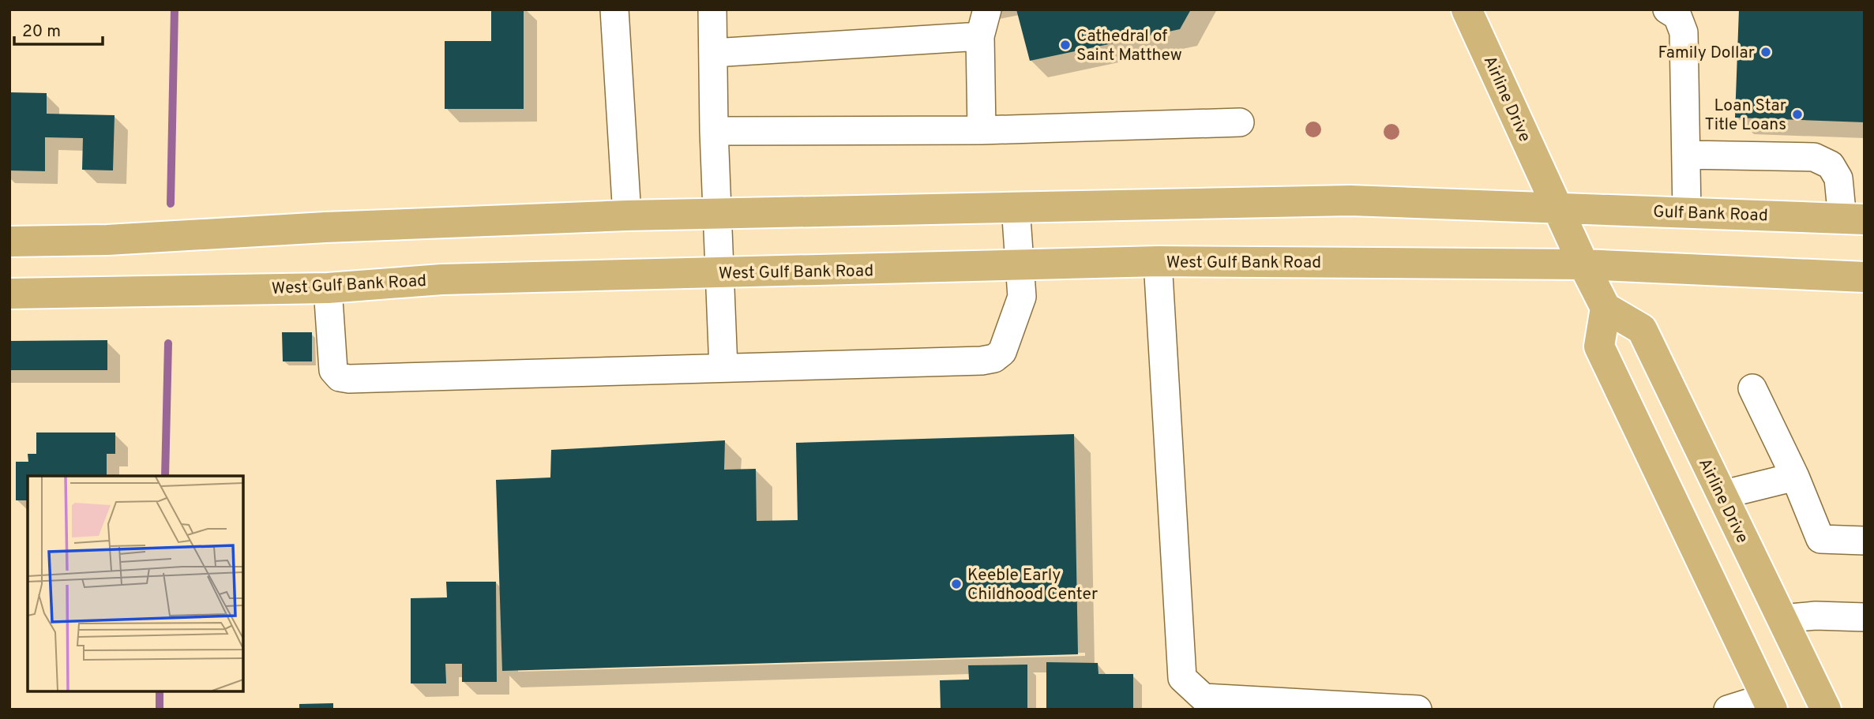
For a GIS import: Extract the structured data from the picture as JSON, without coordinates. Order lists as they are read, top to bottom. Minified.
{"streets":{"main road":["Airline Drive","Gulf Bank Road","West Gulf Bank Road"]},"crossings":[["Airline Drive","Gulf Bank Road"],["Airline Drive","West Gulf Bank Road"]],"places":["Cathedral of Saint Matthew","Family Dollar","Loan Star Title Loans","Keeble Early Childhood Center"],"scale_bar":"20 m"}
